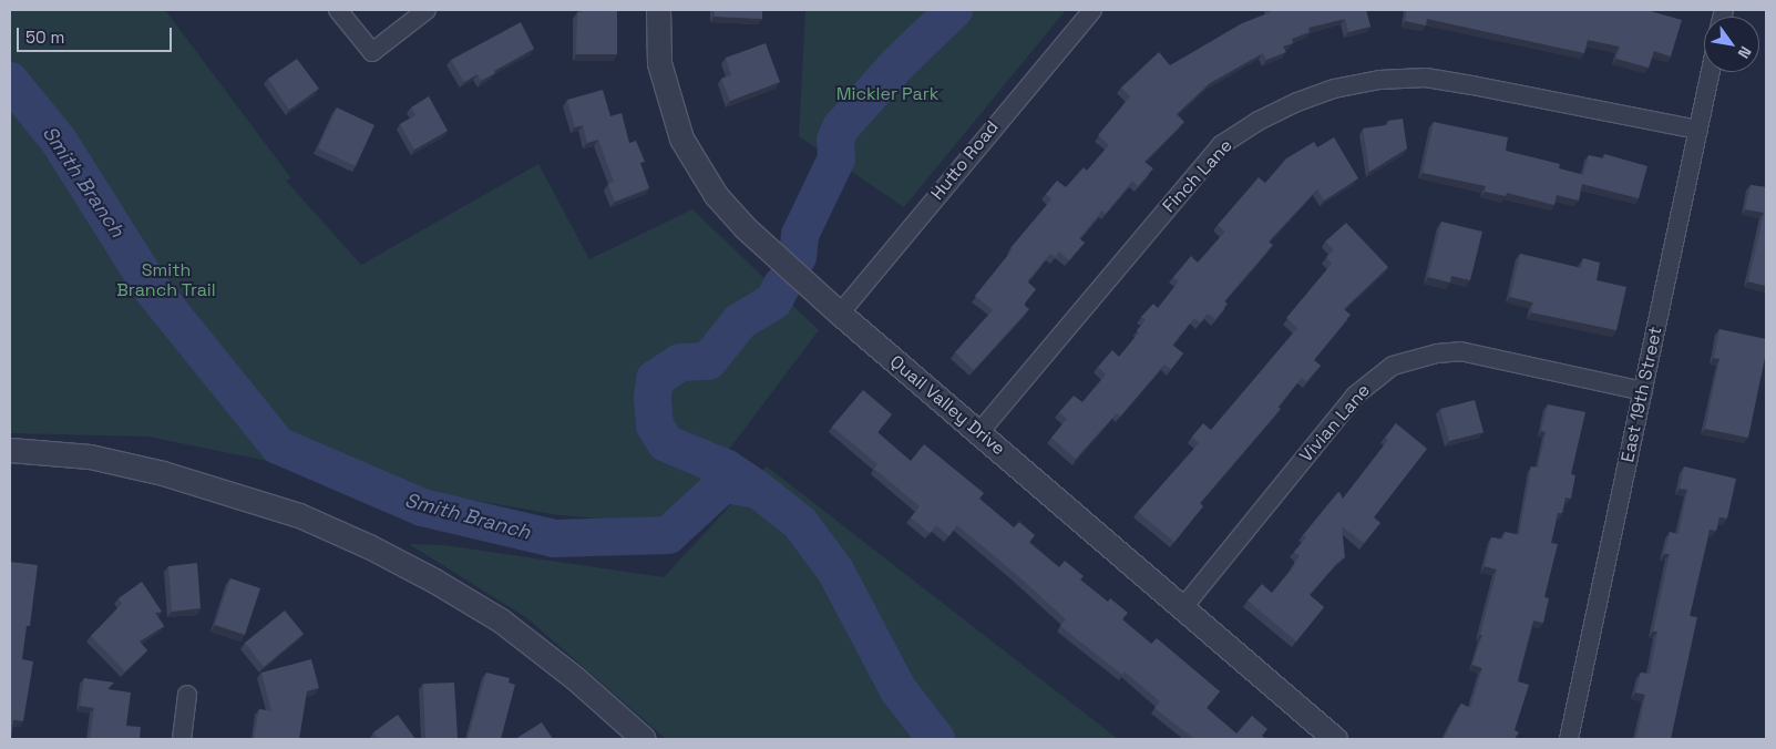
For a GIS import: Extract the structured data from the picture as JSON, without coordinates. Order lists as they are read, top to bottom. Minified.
{"streets":{"street":["Hutto Road","Finch Lane","East 19th Street","Quail Valley Drive","Vivian Lane"]},"crossings":[["Hutto Road","Quail Valley Drive"],["Finch Lane","East 19th Street"],["Finch Lane","Quail Valley Drive"],["East 19th Street","Vivian Lane"],["Quail Valley Drive","Vivian Lane"]],"water":["Smith Branch"],"parks":["Mickler Park","Smith Branch Trail"],"scale_bar":"50 m","north":"bottom right"}
